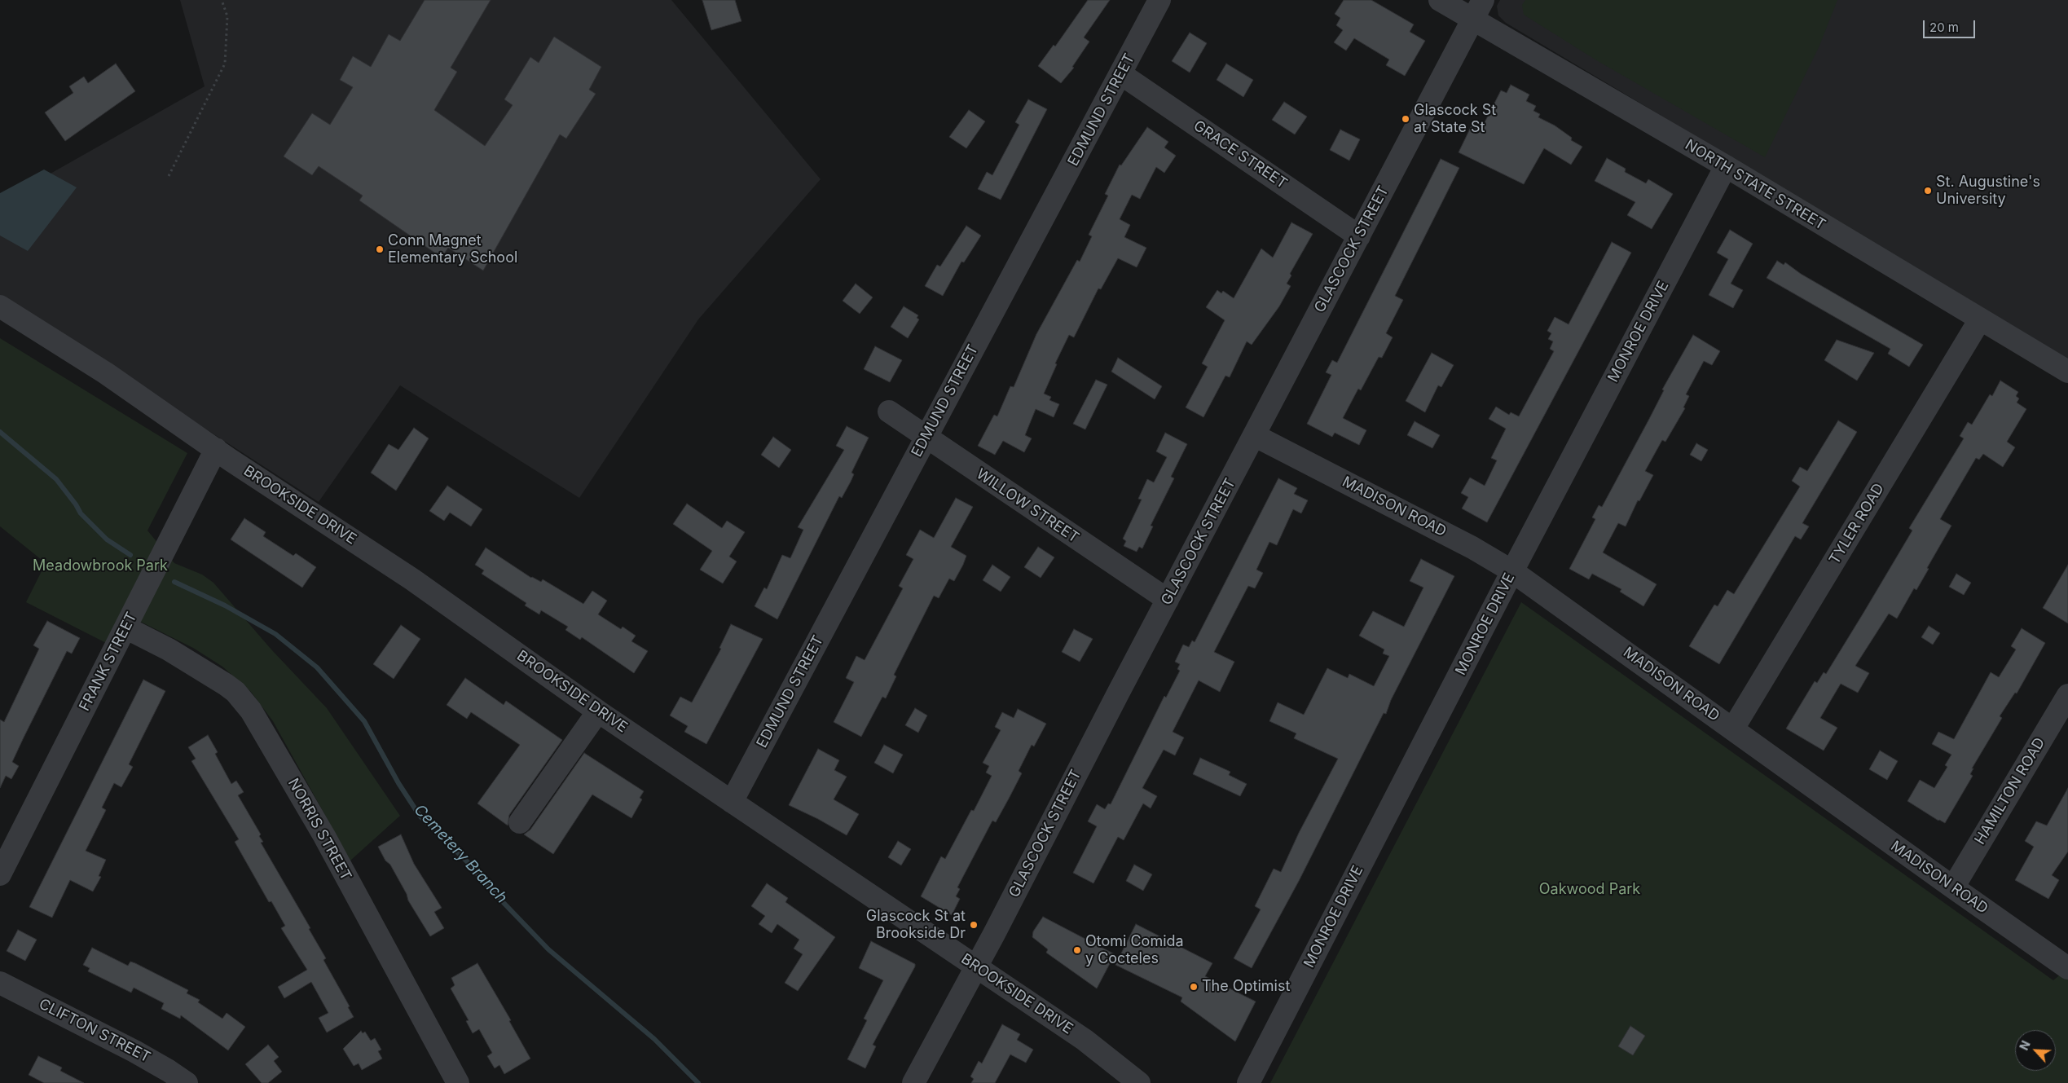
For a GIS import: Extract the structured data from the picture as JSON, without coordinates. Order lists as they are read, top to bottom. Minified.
{"streets":{"street":["EDMUND STREET","GRACE STREET","NORTH STATE STREET","GLASCOCK STREET","MONROE DRIVE","BROOKSIDE DRIVE","WILLOW STREET","MADISON ROAD","TYLER ROAD","FRANK STREET","HAMILTON ROAD","NORRIS STREET","CLIFTON STREET"]},"crossings":[["EDMUND STREET","GRACE STREET"],["EDMUND STREET","BROOKSIDE DRIVE"],["EDMUND STREET","WILLOW STREET"],["GRACE STREET","GLASCOCK STREET"],["NORTH STATE STREET","GLASCOCK STREET"],["NORTH STATE STREET","MONROE DRIVE"],["NORTH STATE STREET","TYLER ROAD"],["GLASCOCK STREET","BROOKSIDE DRIVE"],["GLASCOCK STREET","WILLOW STREET"],["GLASCOCK STREET","MADISON ROAD"],["MONROE DRIVE","MADISON ROAD"],["BROOKSIDE DRIVE","FRANK STREET"],["MADISON ROAD","TYLER ROAD"],["MADISON ROAD","HAMILTON ROAD"],["FRANK STREET","NORRIS STREET"]],"water":["Cemetery Branch"],"parks":["Meadowbrook Park","Oakwood Park"],"places":["Glascock St at State St","St. Augustine's University","Conn Magnet Elementary School","Glascock St at Brookside Dr","Otomi Comida y Cocteles","The Optimist"],"scale_bar":"20 m","north":"top left"}
